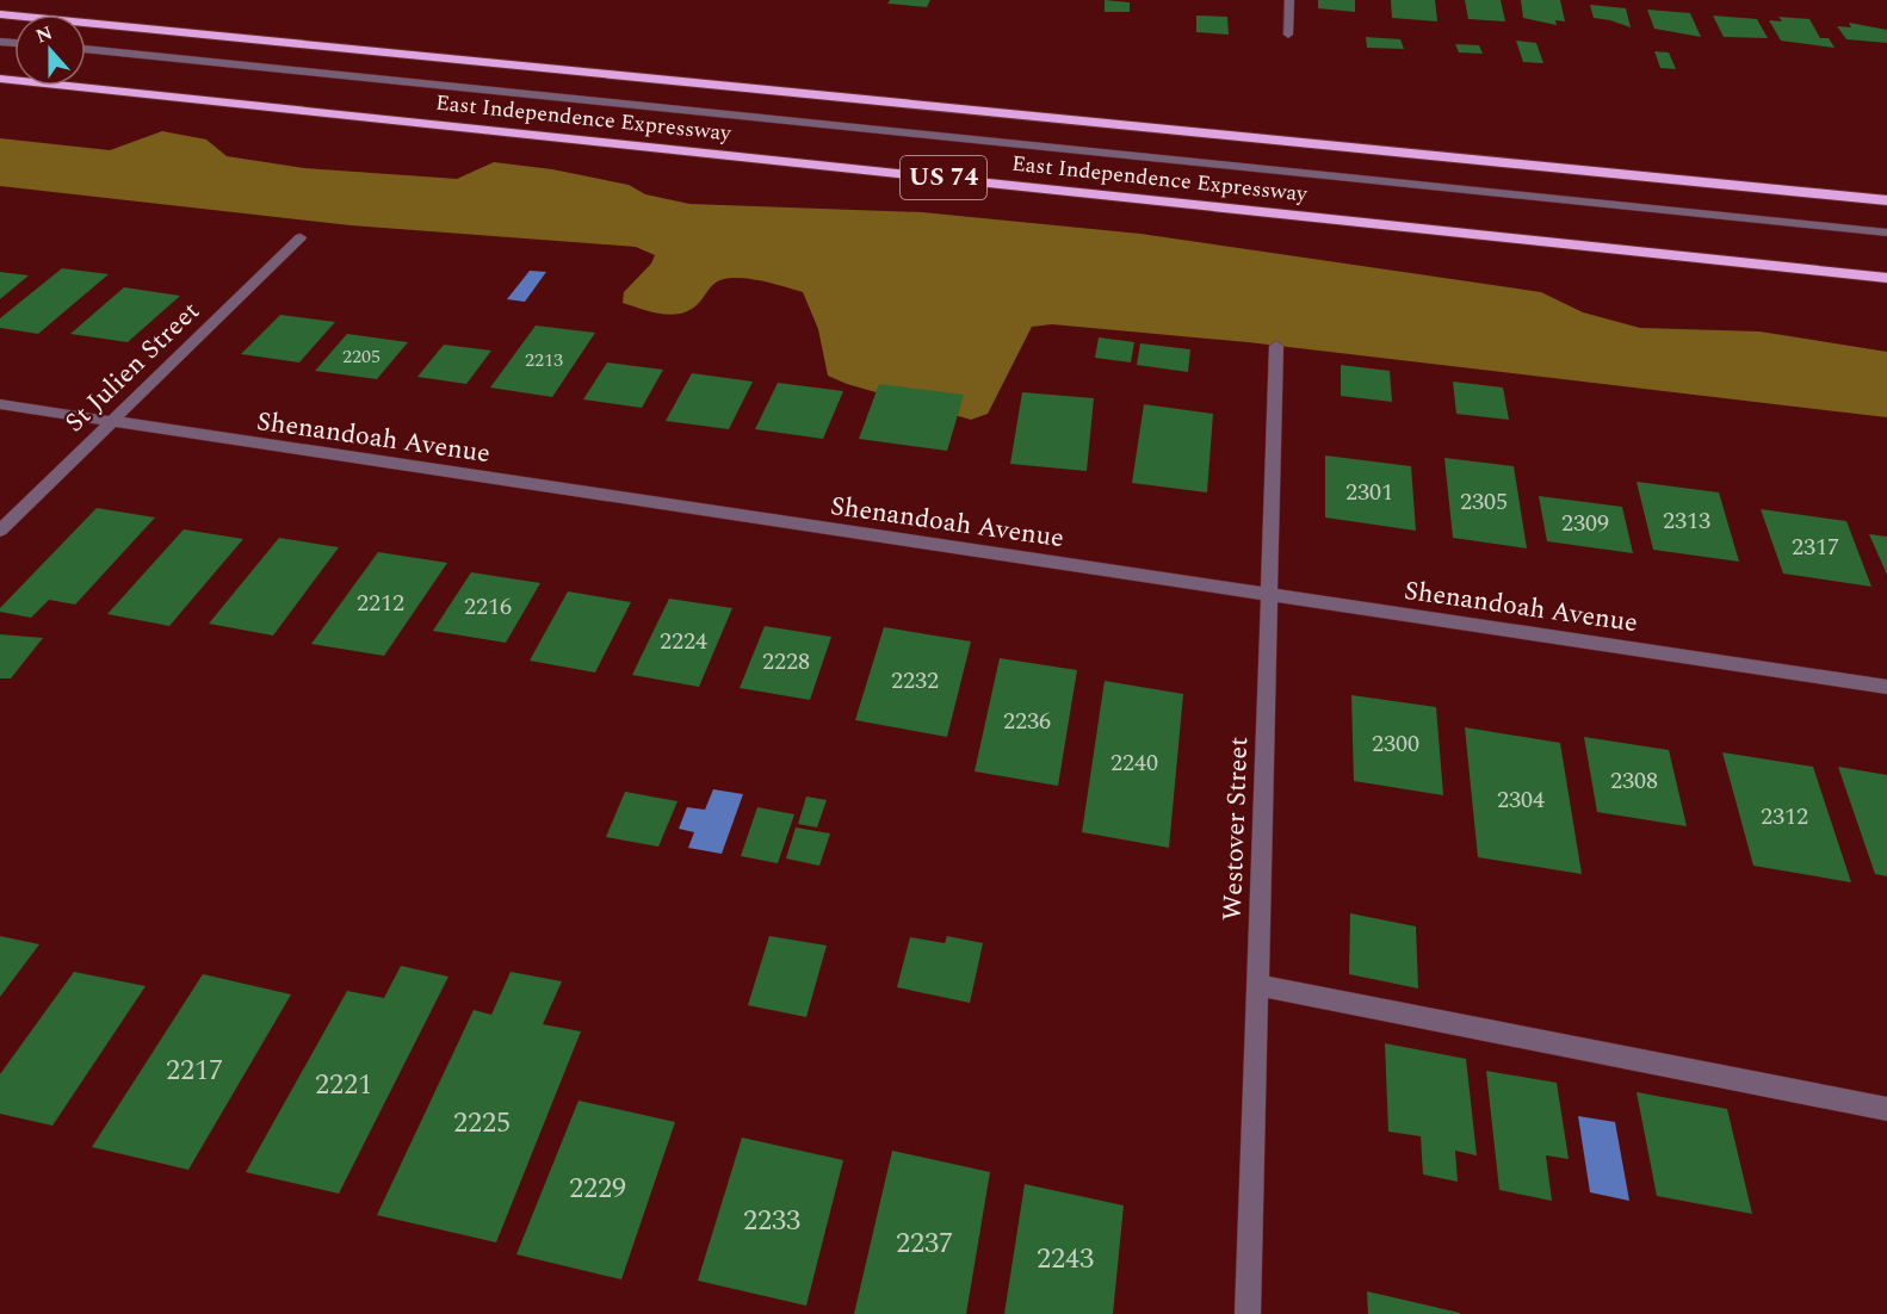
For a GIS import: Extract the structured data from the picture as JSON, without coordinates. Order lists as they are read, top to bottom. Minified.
{"streets":{"highway":["East Independence Expressway","US 74"],"street":["St Julien Street","Shenandoah Avenue","Westover Street"]},"crossings":[["St Julien Street","Shenandoah Avenue"],["Shenandoah Avenue","Westover Street"]],"house_numbers":["2205","2213","2301","2305","2313","2309","2317","2212","2216","2224","2228","2232","2236","2300","2240","2308","2304","2312","2217","2221","2225","2229","2233","2237","2243"],"north":"top"}
